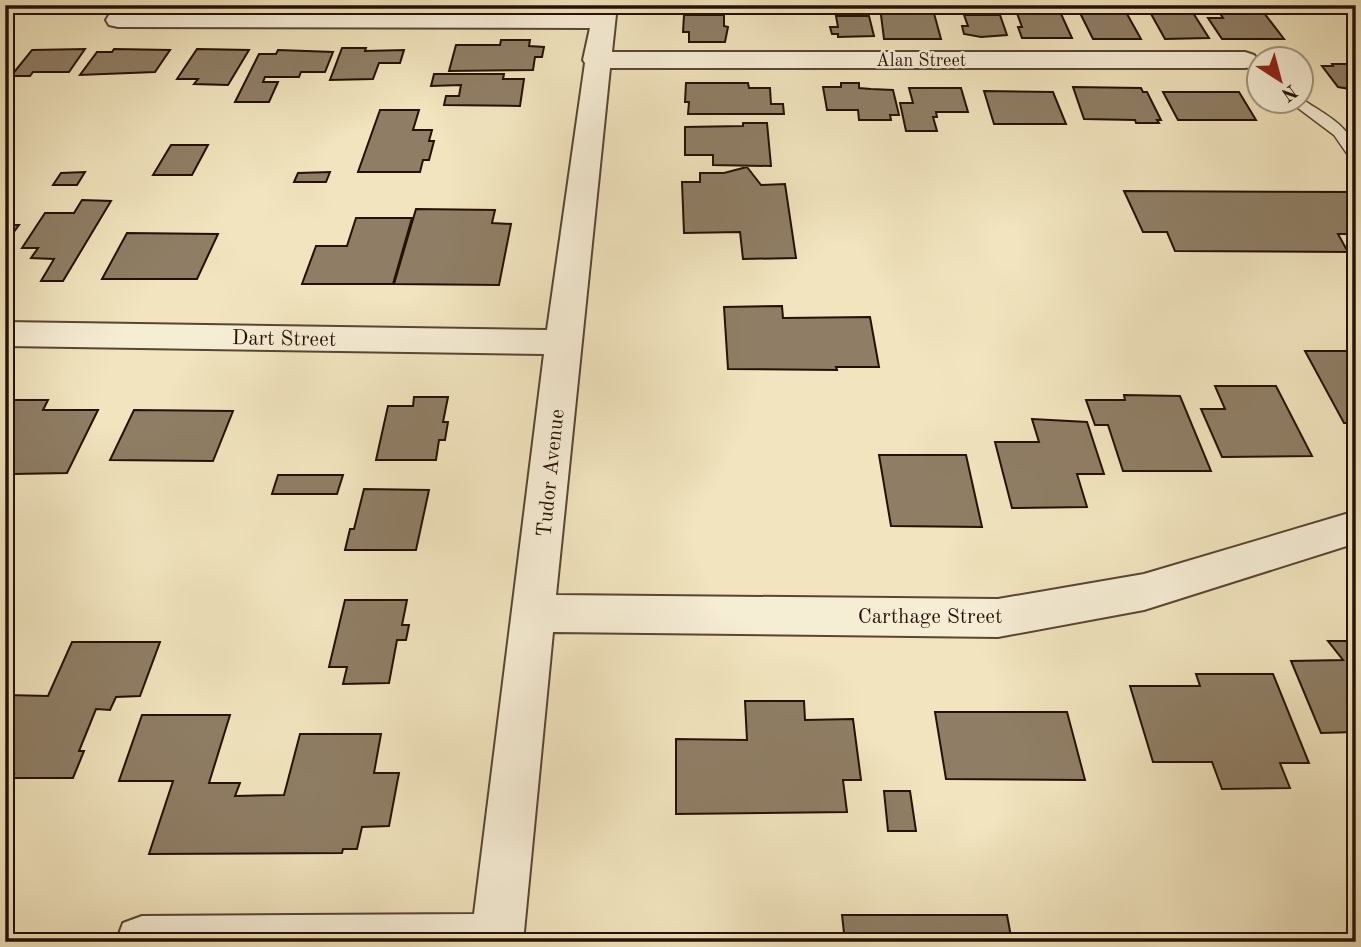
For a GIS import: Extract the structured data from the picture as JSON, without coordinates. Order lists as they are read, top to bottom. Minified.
{"streets":{"street":["Alan Street","Dart Street","Tudor Avenue","Carthage Street"]},"crossings":[["Alan Street","Tudor Avenue"],["Dart Street","Tudor Avenue"],["Tudor Avenue","Carthage Street"]],"north":"bottom right"}
